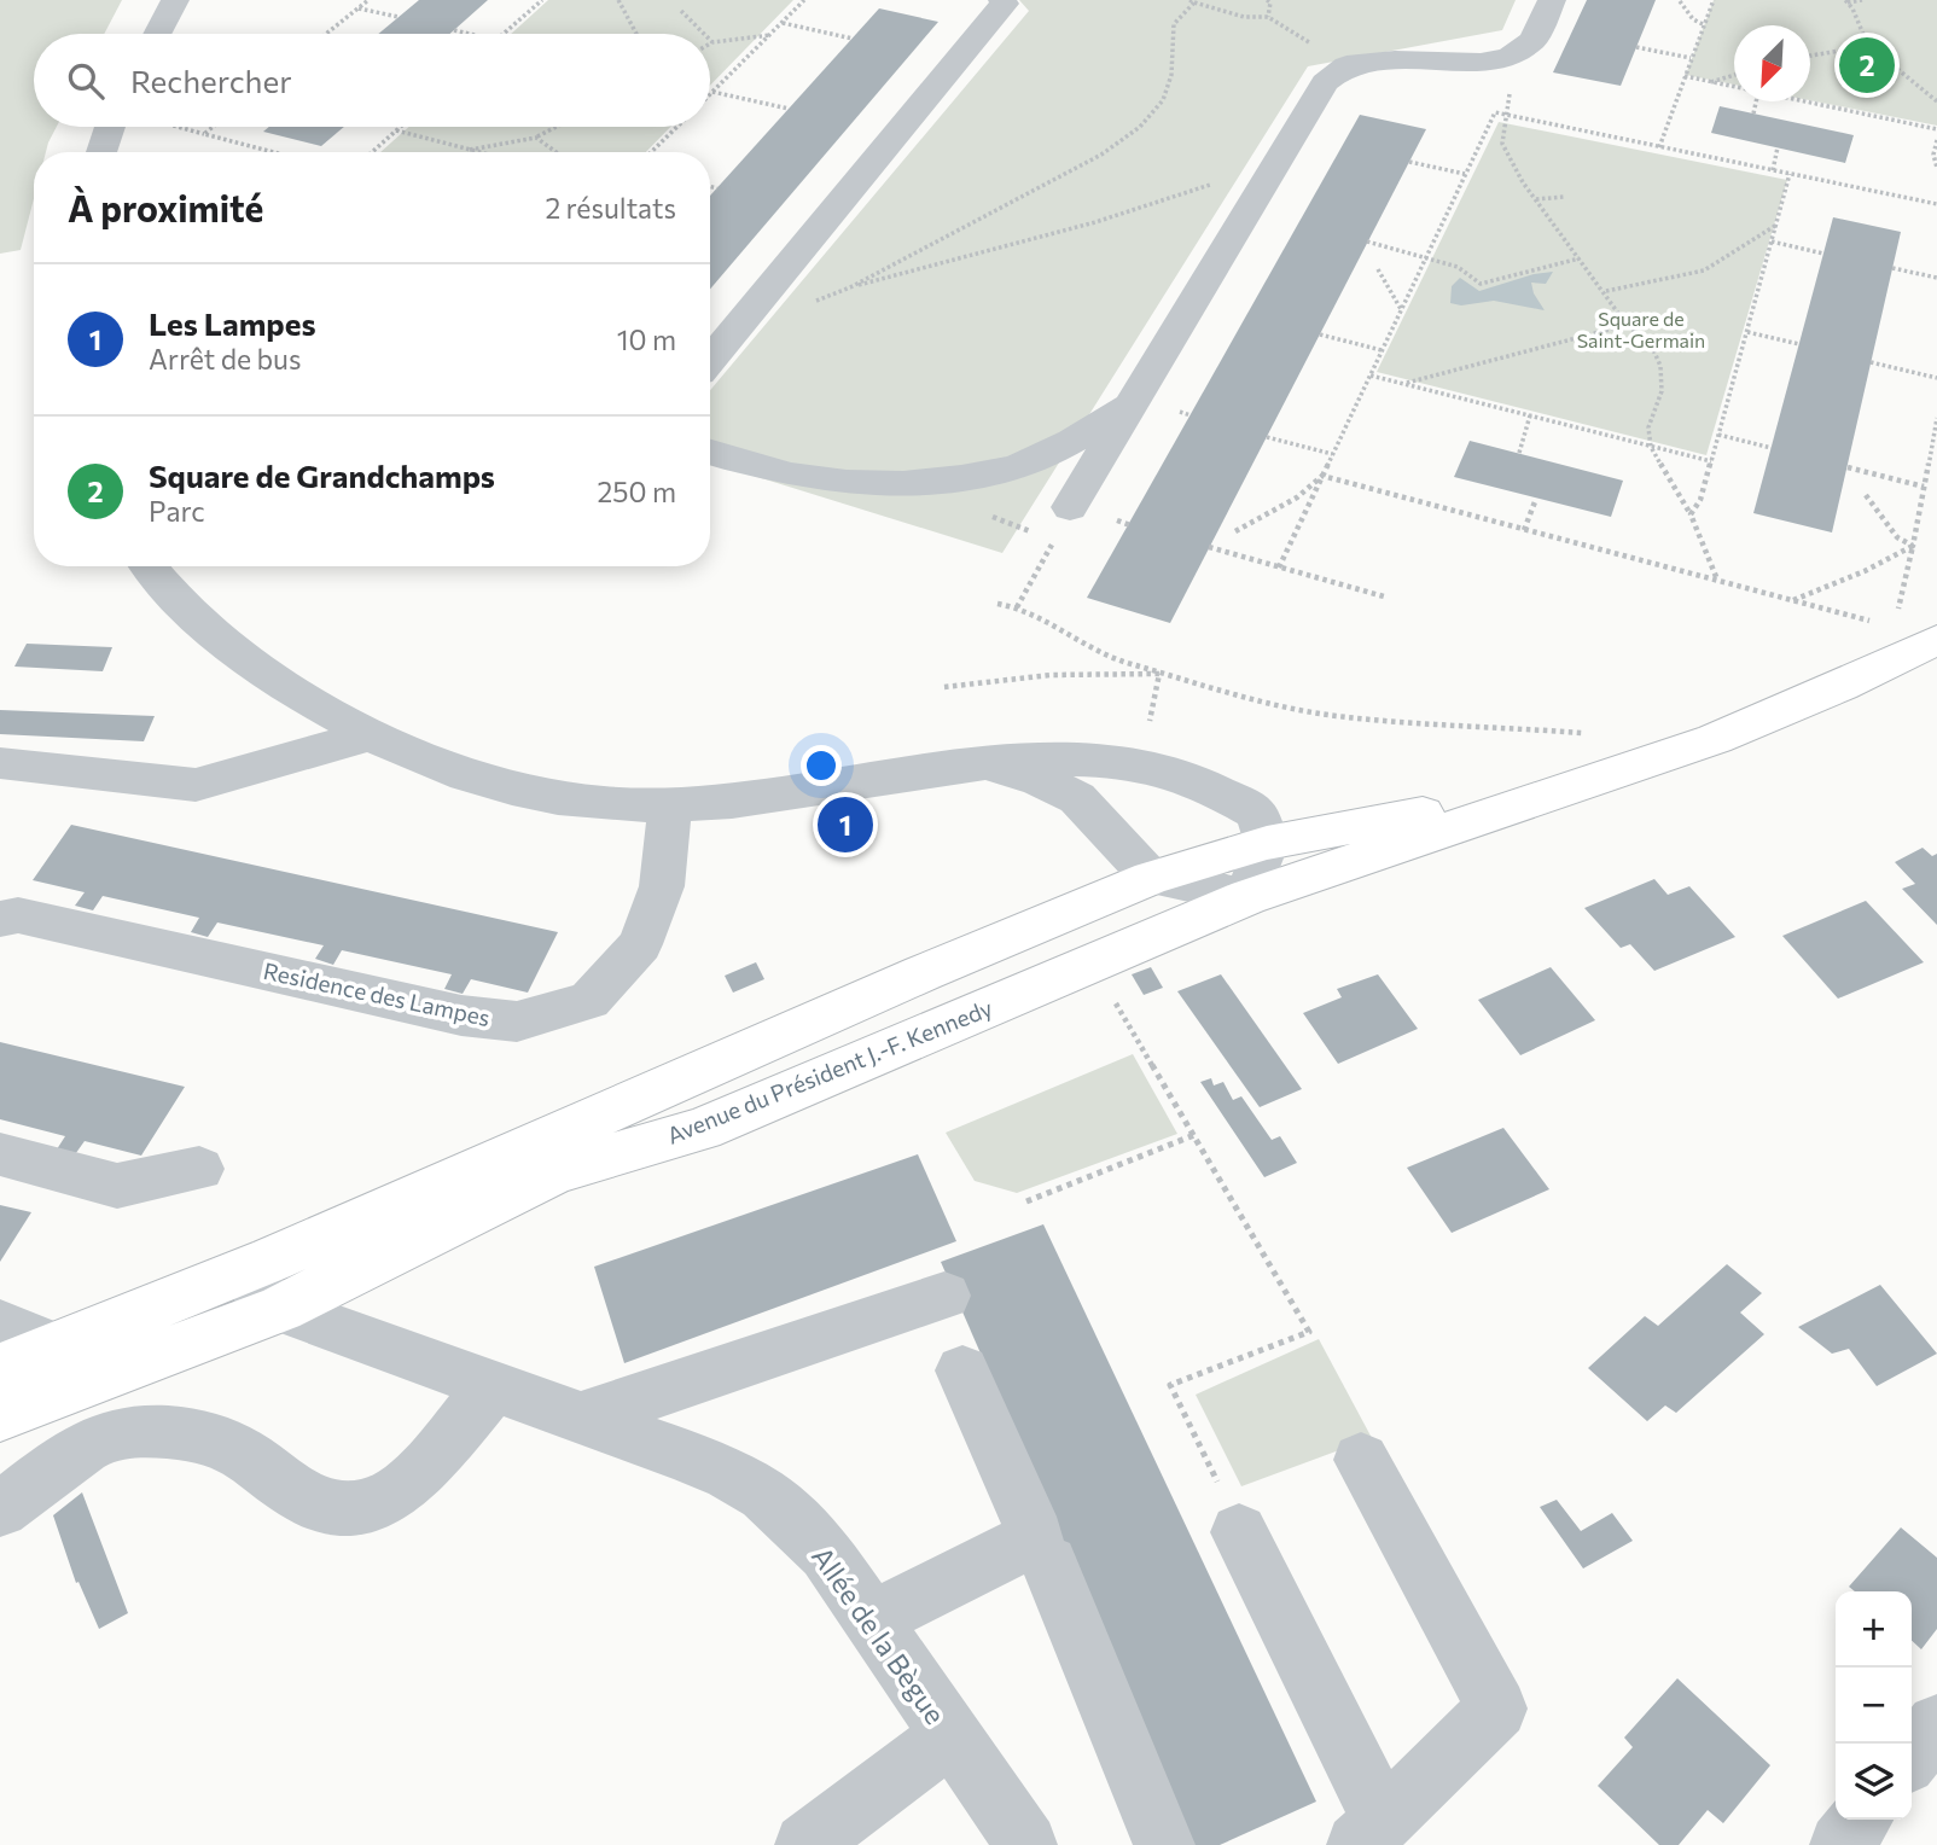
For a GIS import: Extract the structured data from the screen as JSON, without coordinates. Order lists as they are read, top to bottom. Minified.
{"streets":{"main road":["Avenue du Président J.-F. Kennedy"],"street":["Residence des Lampes","Allée de la Bègue"]},"crossings":[["Avenue du Président J.-F. Kennedy","Allée de la Bègue"]],"parks":["Square de Saint-Germain"],"north":"bottom left","page":{"pins":["2","1"],"search":"Rechercher","heading":["À proximité","2 résultats"],"list":[{"mark":"1","name":"Les Lampes","note":"Arrêt de bus","value":"10 m"},{"mark":"2","name":"Square de Grandchamps","note":"Parc","value":"250 m"}],"map_buttons":["+","−"]}}
